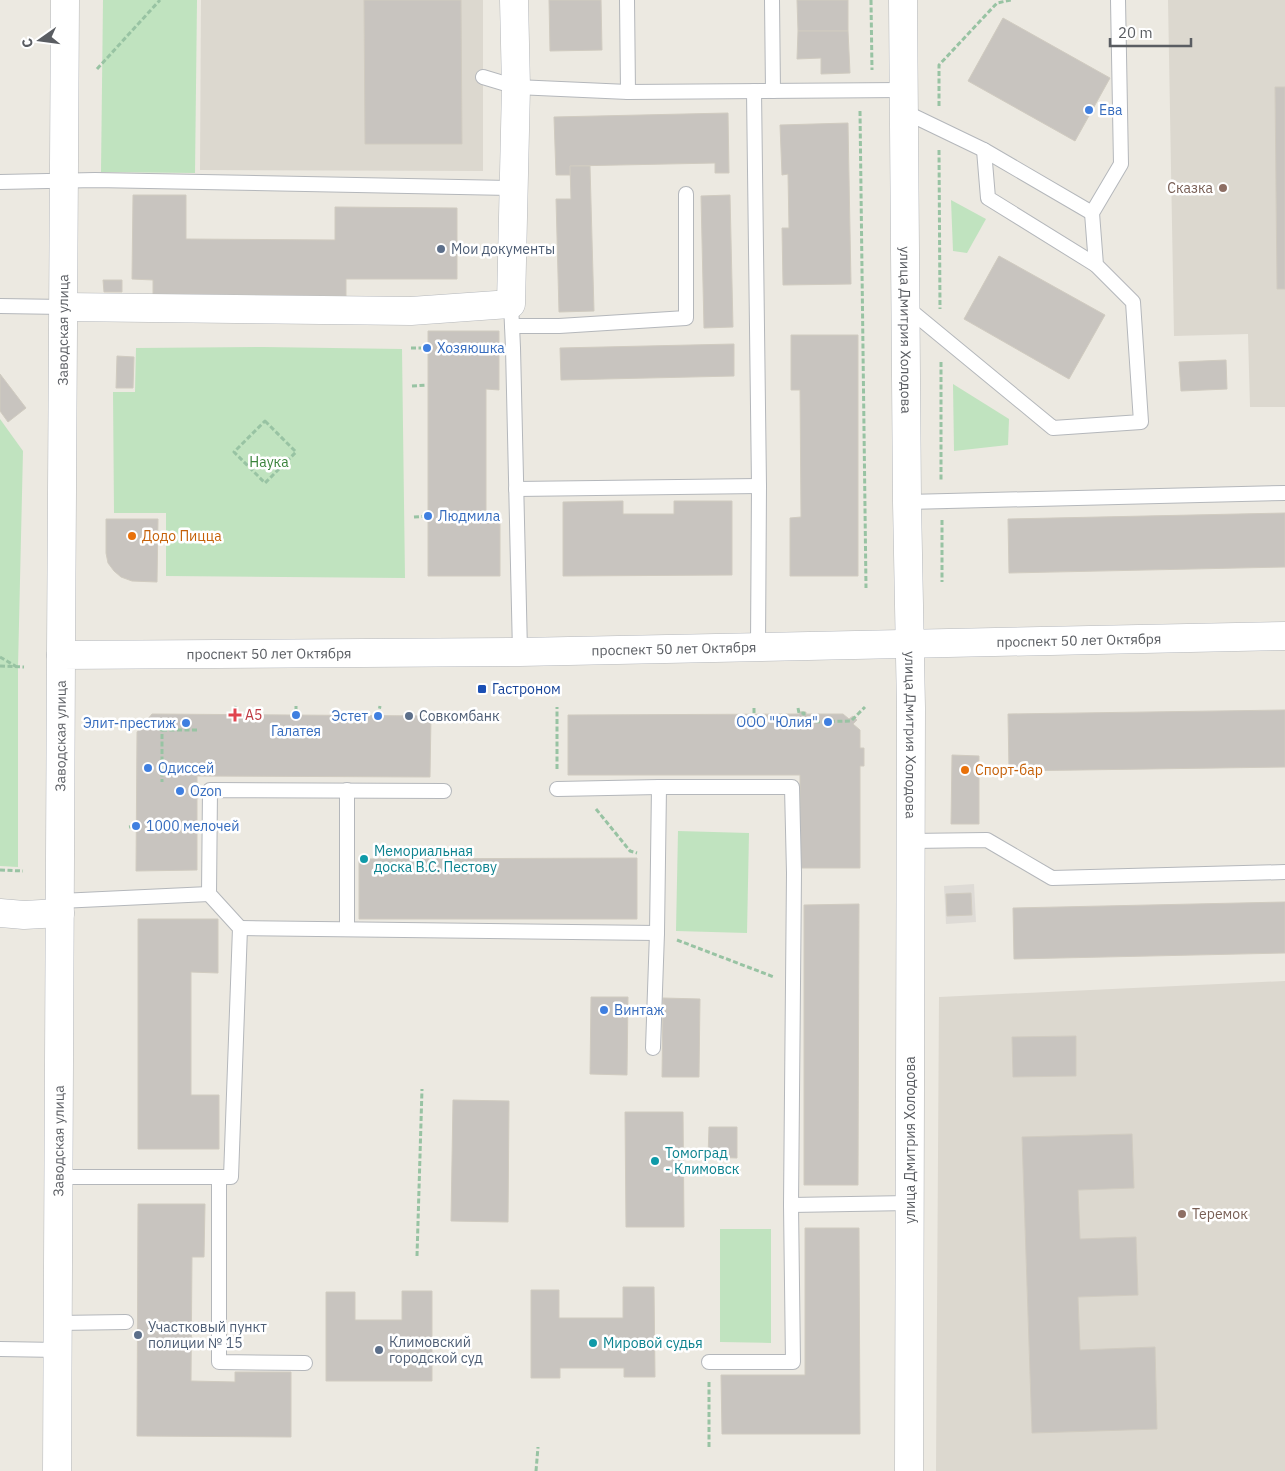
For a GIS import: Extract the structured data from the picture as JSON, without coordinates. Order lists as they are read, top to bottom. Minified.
{"streets":{"street":["Заводская улица","улица Дмитрия Холодова","проспект 50 лет Октября"]},"crossings":[["Заводская улица","проспект 50 лет Октября"],["улица Дмитрия Холодова","проспект 50 лет Октября"]],"parks":["Наука"],"places":{"other":["Ева","Сказка","Мои документы","Хозяюшка","Людмила","Додо Пицца","Галатея","Эстет","Совкомбанк","ООО \"Юлия\"","Элит-престиж","Одиссей","Спорт-бар","Ozon","1000 мелочей","Мемориальная доска В.С. Пестову","Винтаж","Томоград - Климовск","Теремок","Участковый пункт полиции № 15","Мировой судья","Климовский городской суд"],"transit":["Гастроном"],"health":["А5"]},"scale_bar":"20 m","north":"left"}
